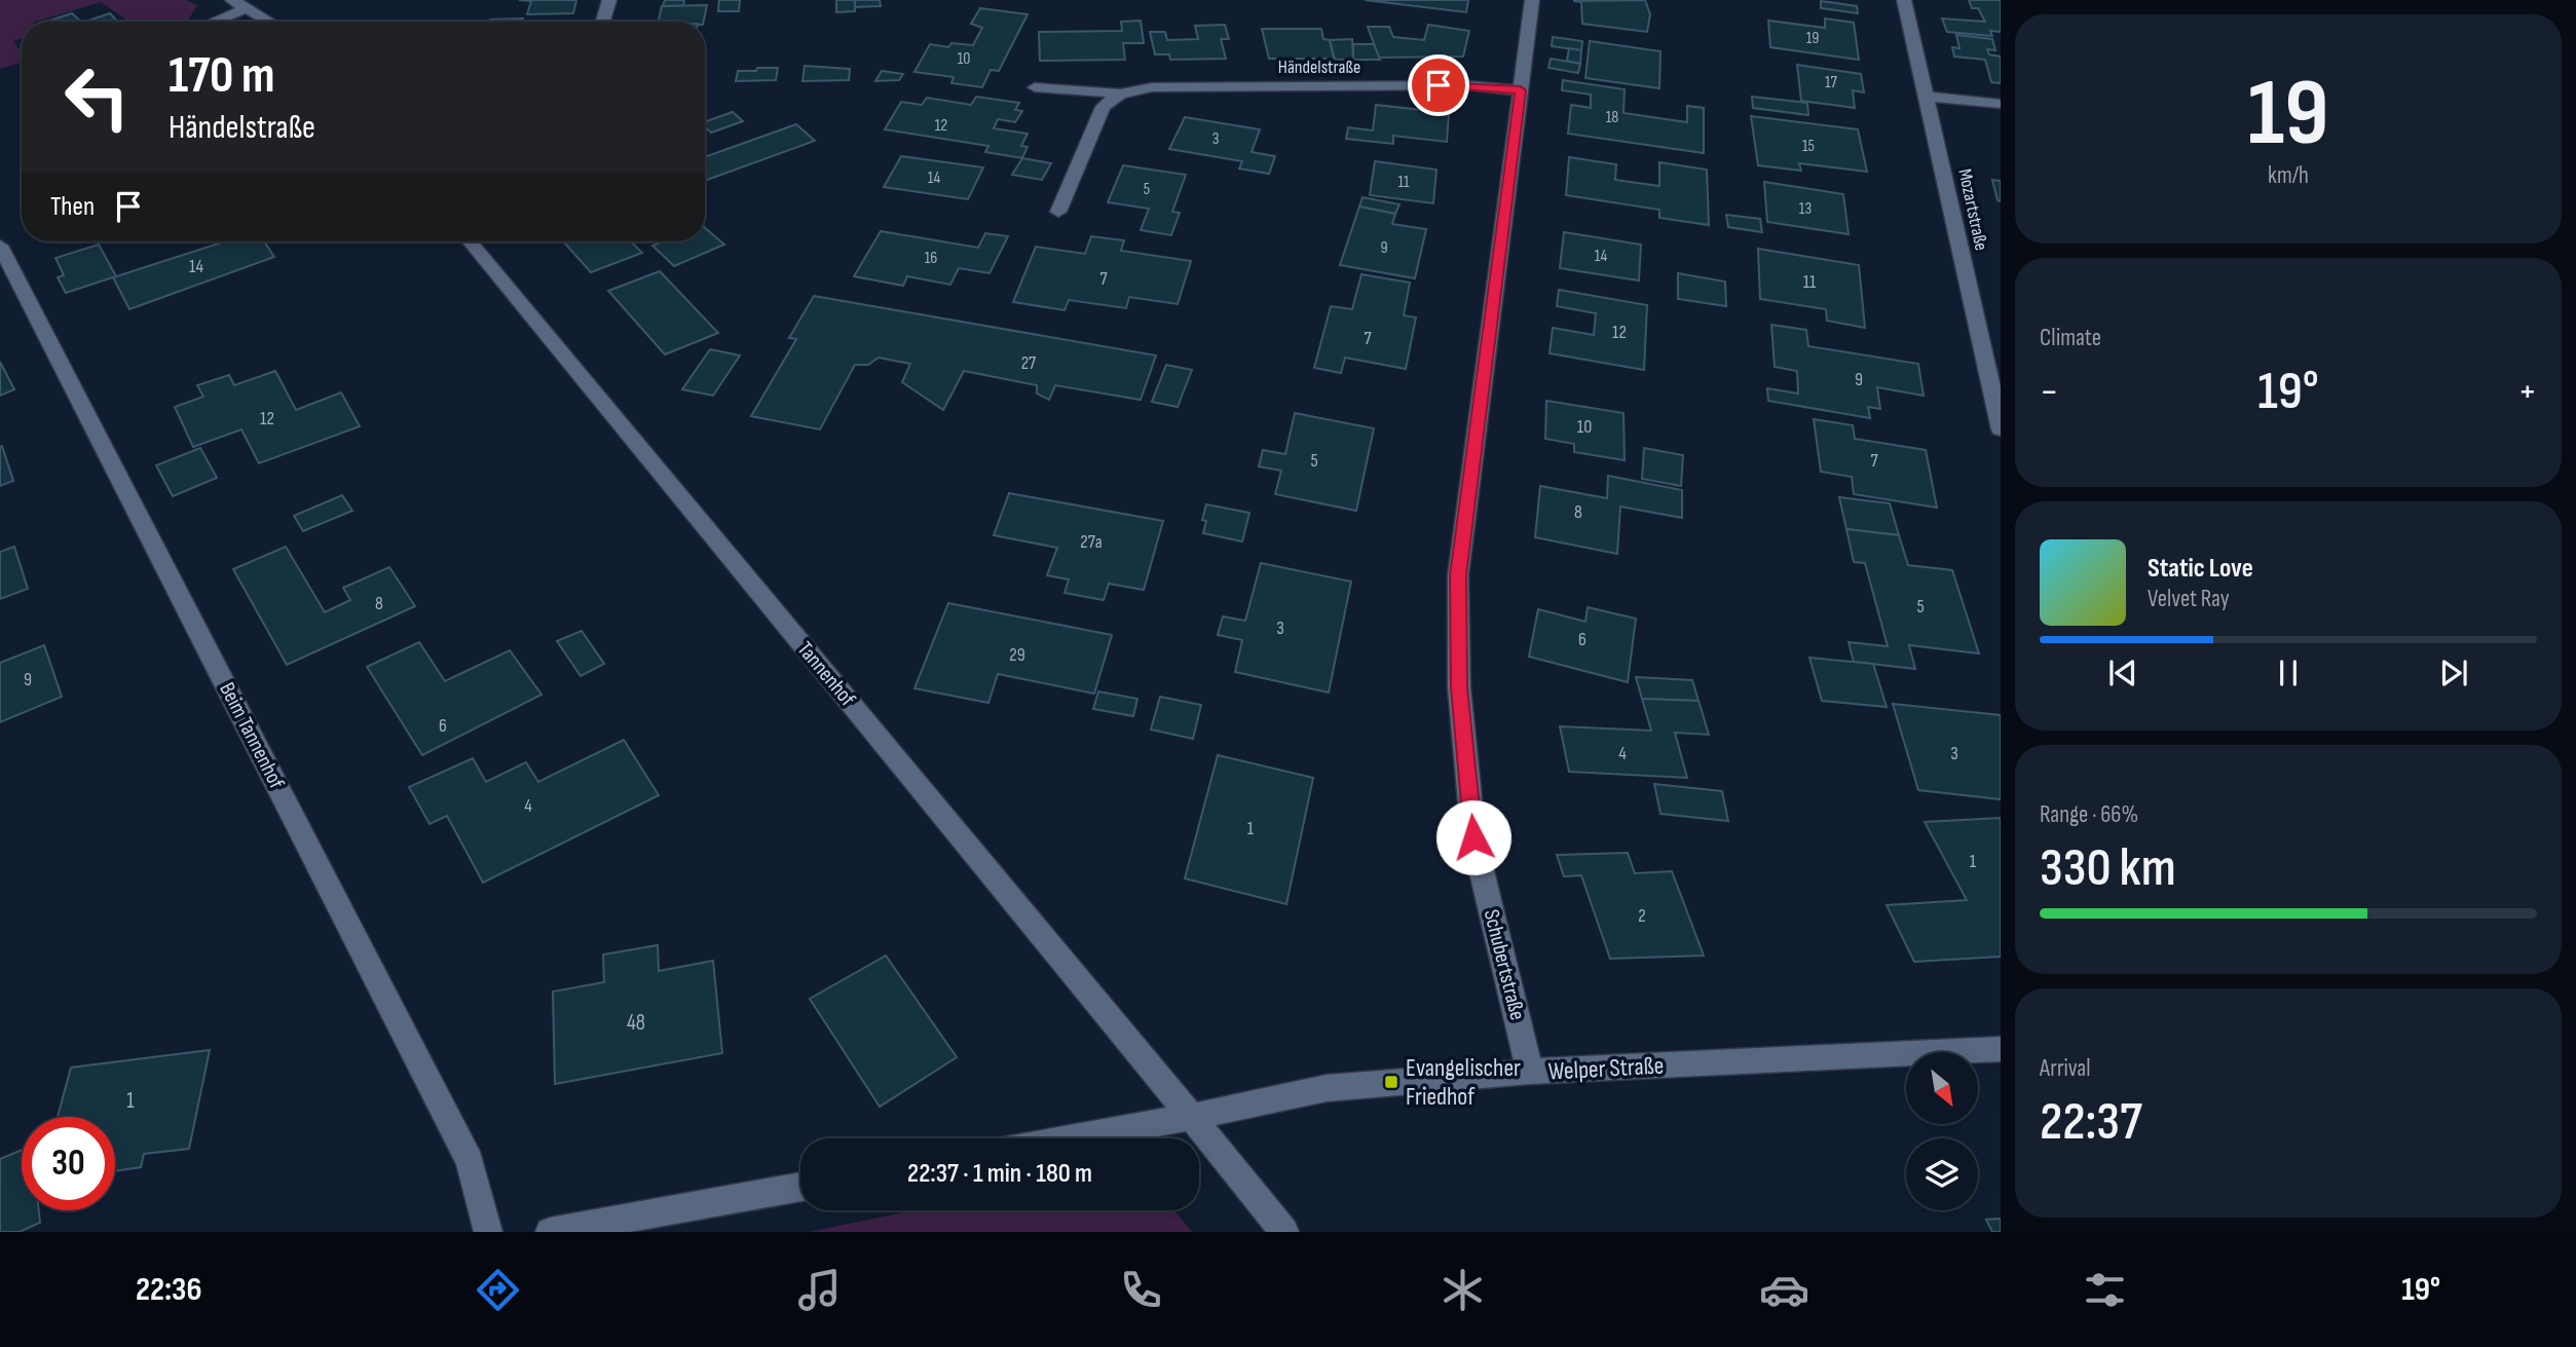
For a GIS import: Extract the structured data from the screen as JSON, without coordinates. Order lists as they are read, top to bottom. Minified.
{"streets":{"street":["Händelstraße","Mozartstraße","Tannenhof","Beim Tannenhof","Schubertstraße","Welper Straße"]},"crossings":[["Händelstraße","Schubertstraße"],["Tannenhof","Welper Straße"],["Schubertstraße","Welper Straße"]],"places":{"transit":["Evangelischer Friedhof"]},"house_numbers":["19","10","17","18","12","3","15","14","11","5","13","9","14","16","14","7","11","12","7","27","9","12","10","5","7","8","27a","8","5","3","6","29","9","6","4","3","4","1","1","2","48","1"],"north":"bottom right","page":{"tile":[["19","km/h"],"Climate",["Range · 66%","330 km"],["Arrival","22:37"]],"turn":["170 m","Händelstraße"],"then":"Then","heat":["−","19°","+"],"song":["Static Love","Velvet Ray"],"limit":"30","trip":"22:37 · 1 min · 180 m","tabs":["22:36","19°"]}}
